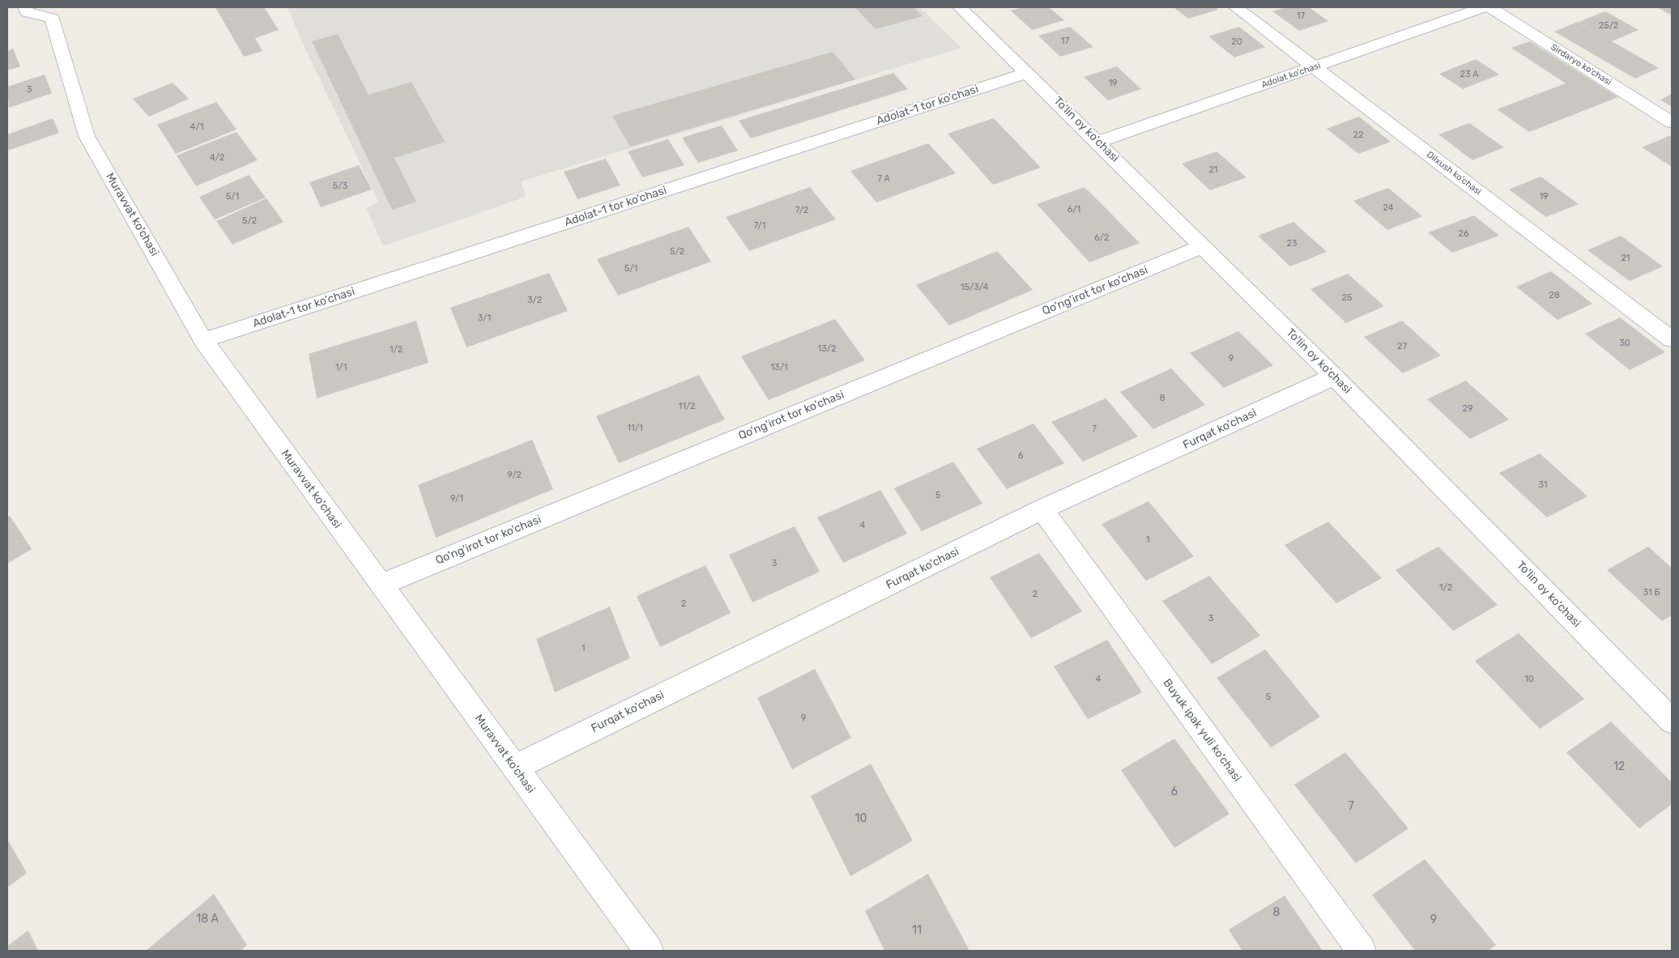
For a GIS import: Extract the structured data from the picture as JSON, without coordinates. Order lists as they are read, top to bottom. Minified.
{"streets":{"street":["Sirdaryo ko'chasi","Adolat ko'chasi","Adolat-1 tor ko'chasi","To'lin oy ko'chasi","Dilxush ko'chasi","Muravvat ko'chasi","Qo'ng'irot tor ko'chasi","Furqat ko'chasi","Buyuk ipak yuli ko'chasi"]},"crossings":[["Adolat ko'chasi","To'lin oy ko'chasi"],["Adolat ko'chasi","Dilxush ko'chasi"],["Adolat-1 tor ko'chasi","To'lin oy ko'chasi"],["Adolat-1 tor ko'chasi","Muravvat ko'chasi"],["To'lin oy ko'chasi","Qo'ng'irot tor ko'chasi"],["To'lin oy ko'chasi","Furqat ko'chasi"],["Muravvat ko'chasi","Qo'ng'irot tor ko'chasi"],["Muravvat ko'chasi","Furqat ko'chasi"],["Furqat ko'chasi","Buyuk ipak yuli ko'chasi"]],"house_numbers":["17","25/2","17","20","23 А","19","3","4/1","22","4/2","21","7 А","5/3","5/1","19","24","6/1","7/2","5/2","7/1","26","6/2","23","5/2","21","5/1","15/3/4","28","25","3/2","3/1","30","27","13/2","1/2","9","1/1","13/1","8","11/2","29","11/1","7","6","9/2","31","5","9/1","4","1","3","1/2","31 Б","2","2","3","1","4","10","5","9","12","6","7","10","8","18 А","9","11"]}
